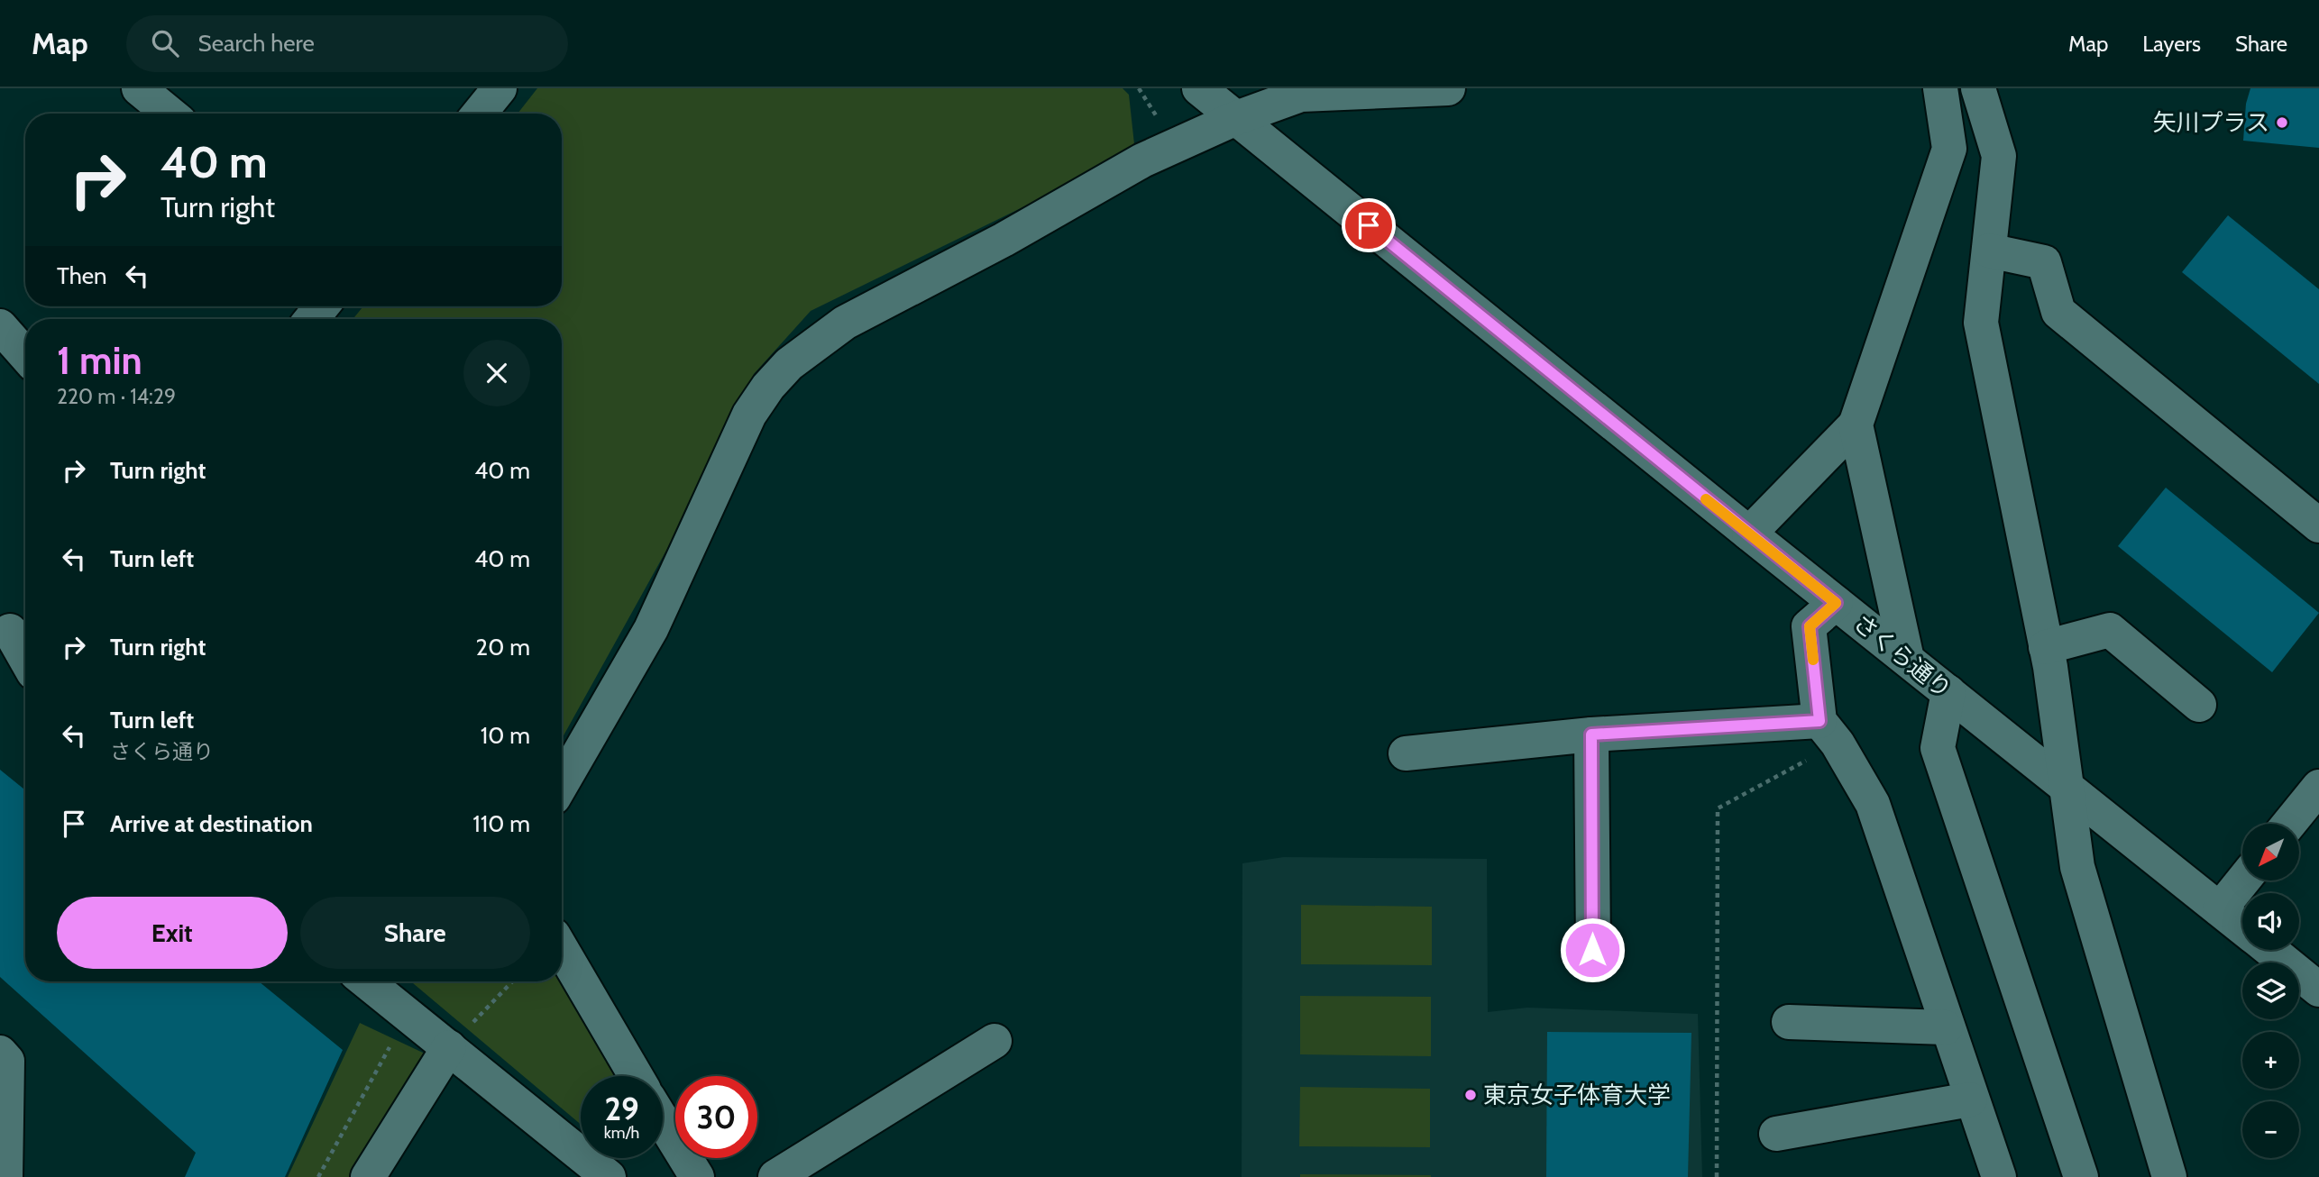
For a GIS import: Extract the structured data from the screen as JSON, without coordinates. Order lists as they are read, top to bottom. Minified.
{"streets":{"street":["さくら通り"]},"places":["矢川プラス","東京女子体育大学"],"north":"bottom left","page":{"header":"Map","search":"Search here","nav":["Map","Layers","Share"],"turn":["40 m","Turn right"],"then":"Then","heading":["1 min","220 m · 14:29"],"list":[{"name":"Turn right","value":"40 m"},{"name":"Turn left","value":"40 m"},{"name":"Turn right","value":"20 m"},{"name":"Turn left","note":"さくら通り","value":"10 m"},{"name":"Arrive at destination","value":"110 m"}],"map_buttons":["+","−"],"buttons":["Exit","Share"],"speed":"29 km/h","limit":"30"}}
